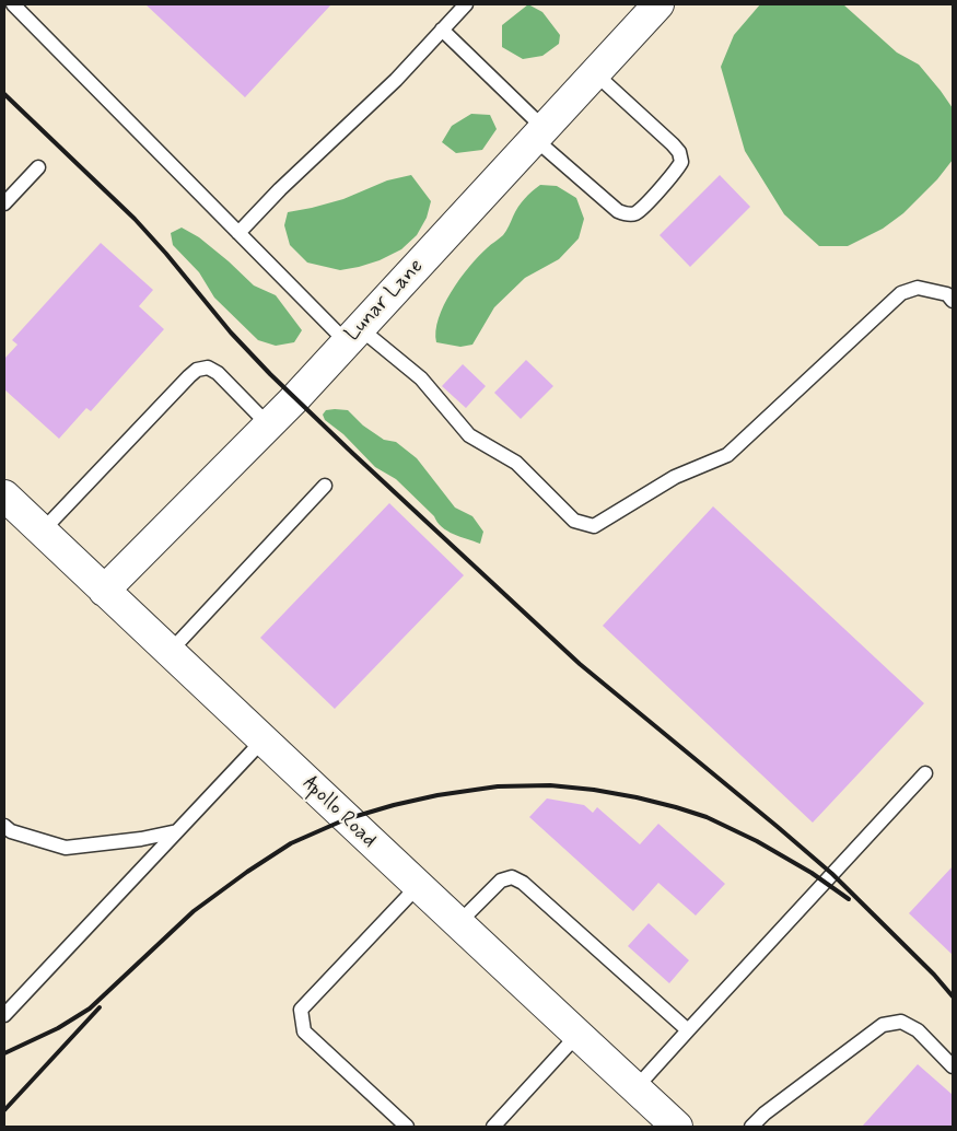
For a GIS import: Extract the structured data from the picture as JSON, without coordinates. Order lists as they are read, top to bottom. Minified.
{"streets":{"street":["Lunar Lane","Apollo Road"]},"crossings":[["Lunar Lane","Apollo Road"]]}
